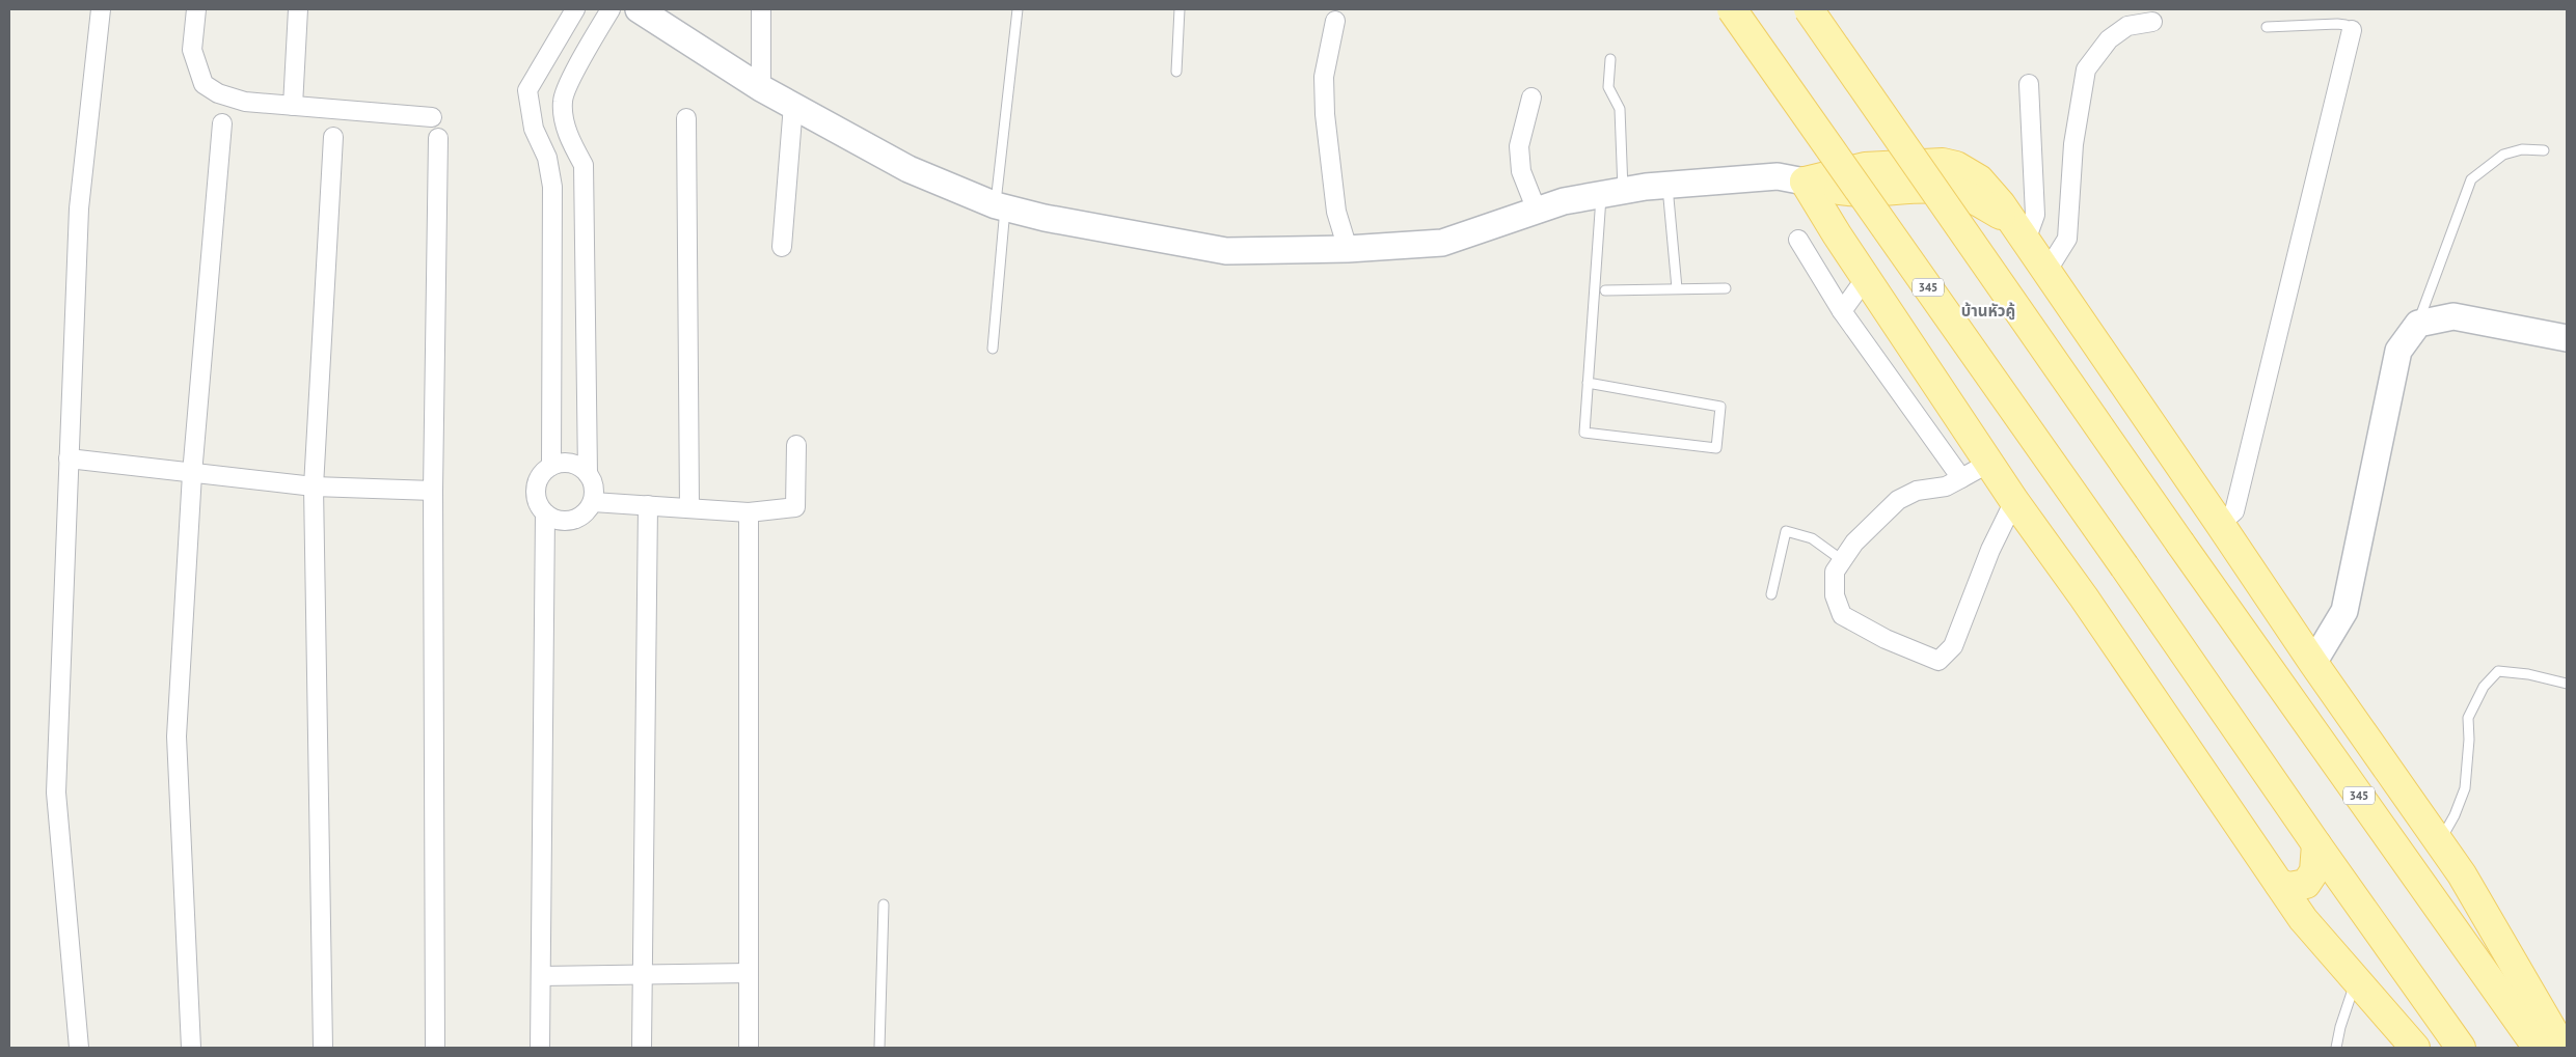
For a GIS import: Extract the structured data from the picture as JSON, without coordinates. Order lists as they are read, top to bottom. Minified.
{"streets":{"main road":["345"]},"districts":["บ้านหัวคู้"]}
